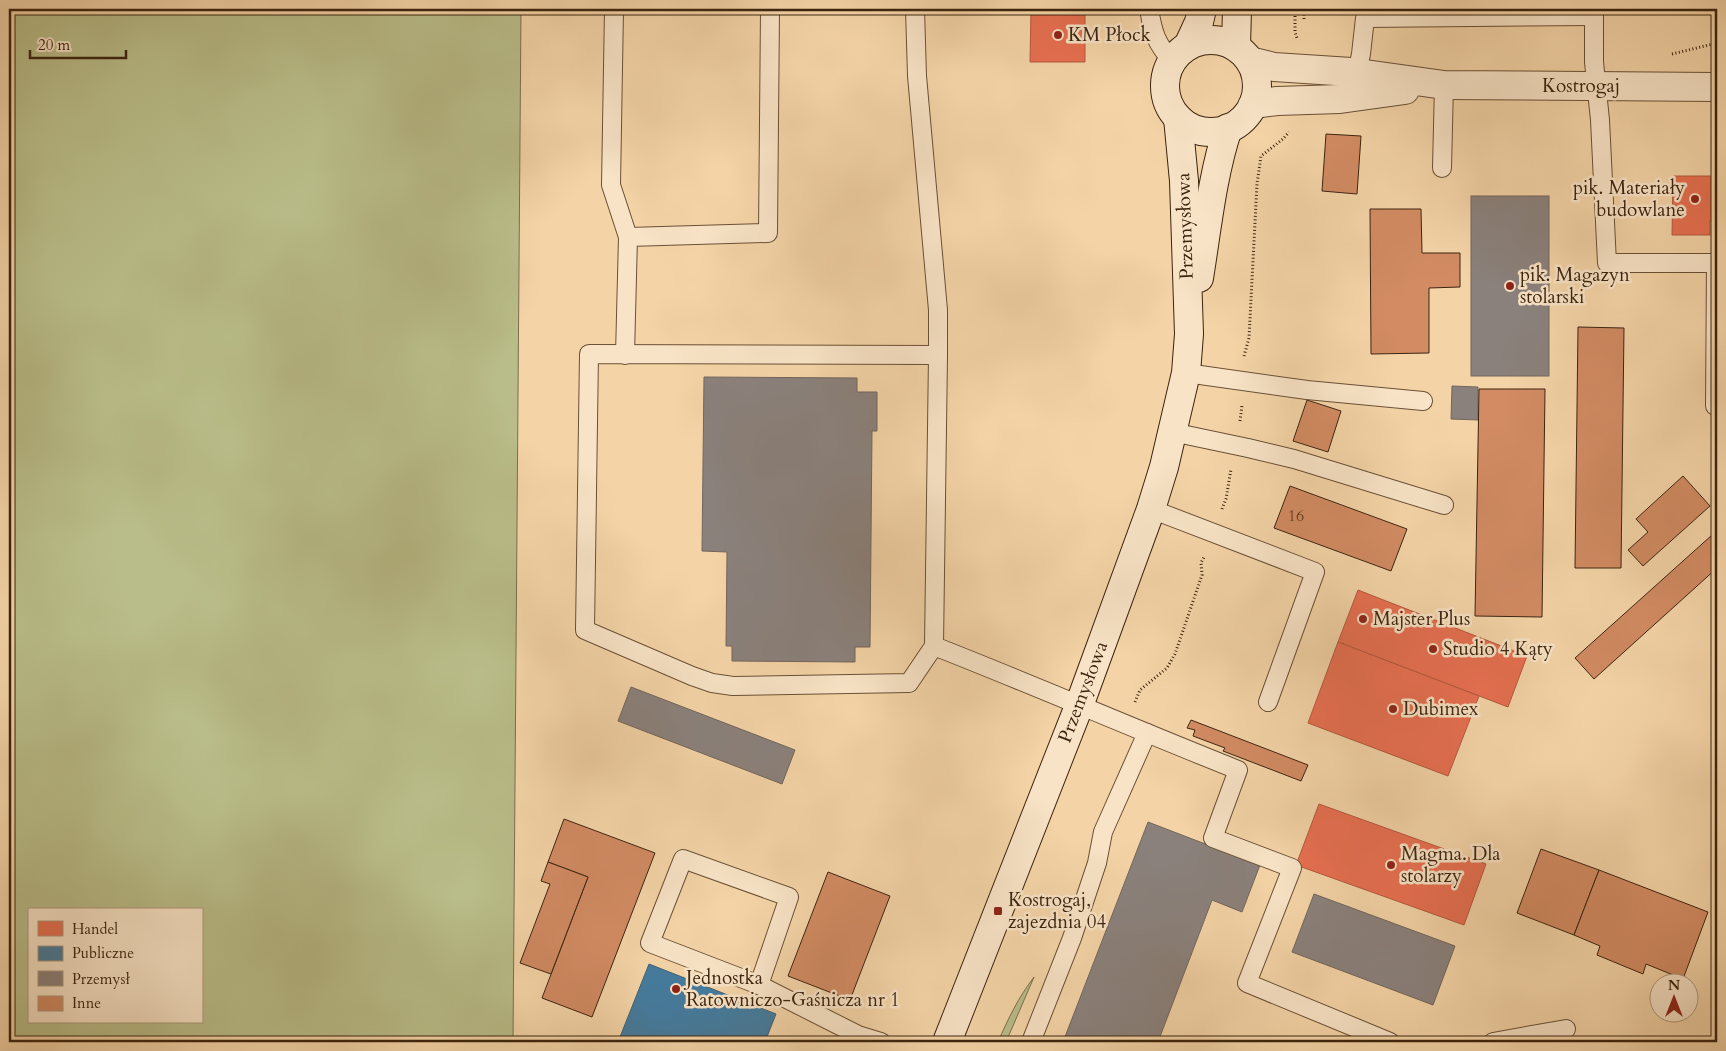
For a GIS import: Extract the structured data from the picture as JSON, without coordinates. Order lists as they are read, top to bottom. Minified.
{"streets":{"street":["Kostrogaj","Przemysłowa"]},"crossings":[["Kostrogaj","Przemysłowa"]],"places":{"other":["KM Płock","pik. Materiały budowlane","pik. Magazyn stolarski","Majster Plus","Studio 4 Kąty","Dubimex","Magma. Dla stolarzy","Jednostka Ratowniczo-Gaśnicza nr 1"],"transit":["Kostrogaj, zajezdnia 04"]},"house_numbers":["16"],"legend":["Handel","Publiczne","Przemysł","Inne"],"scale_bar":"20 m","north":"top"}
